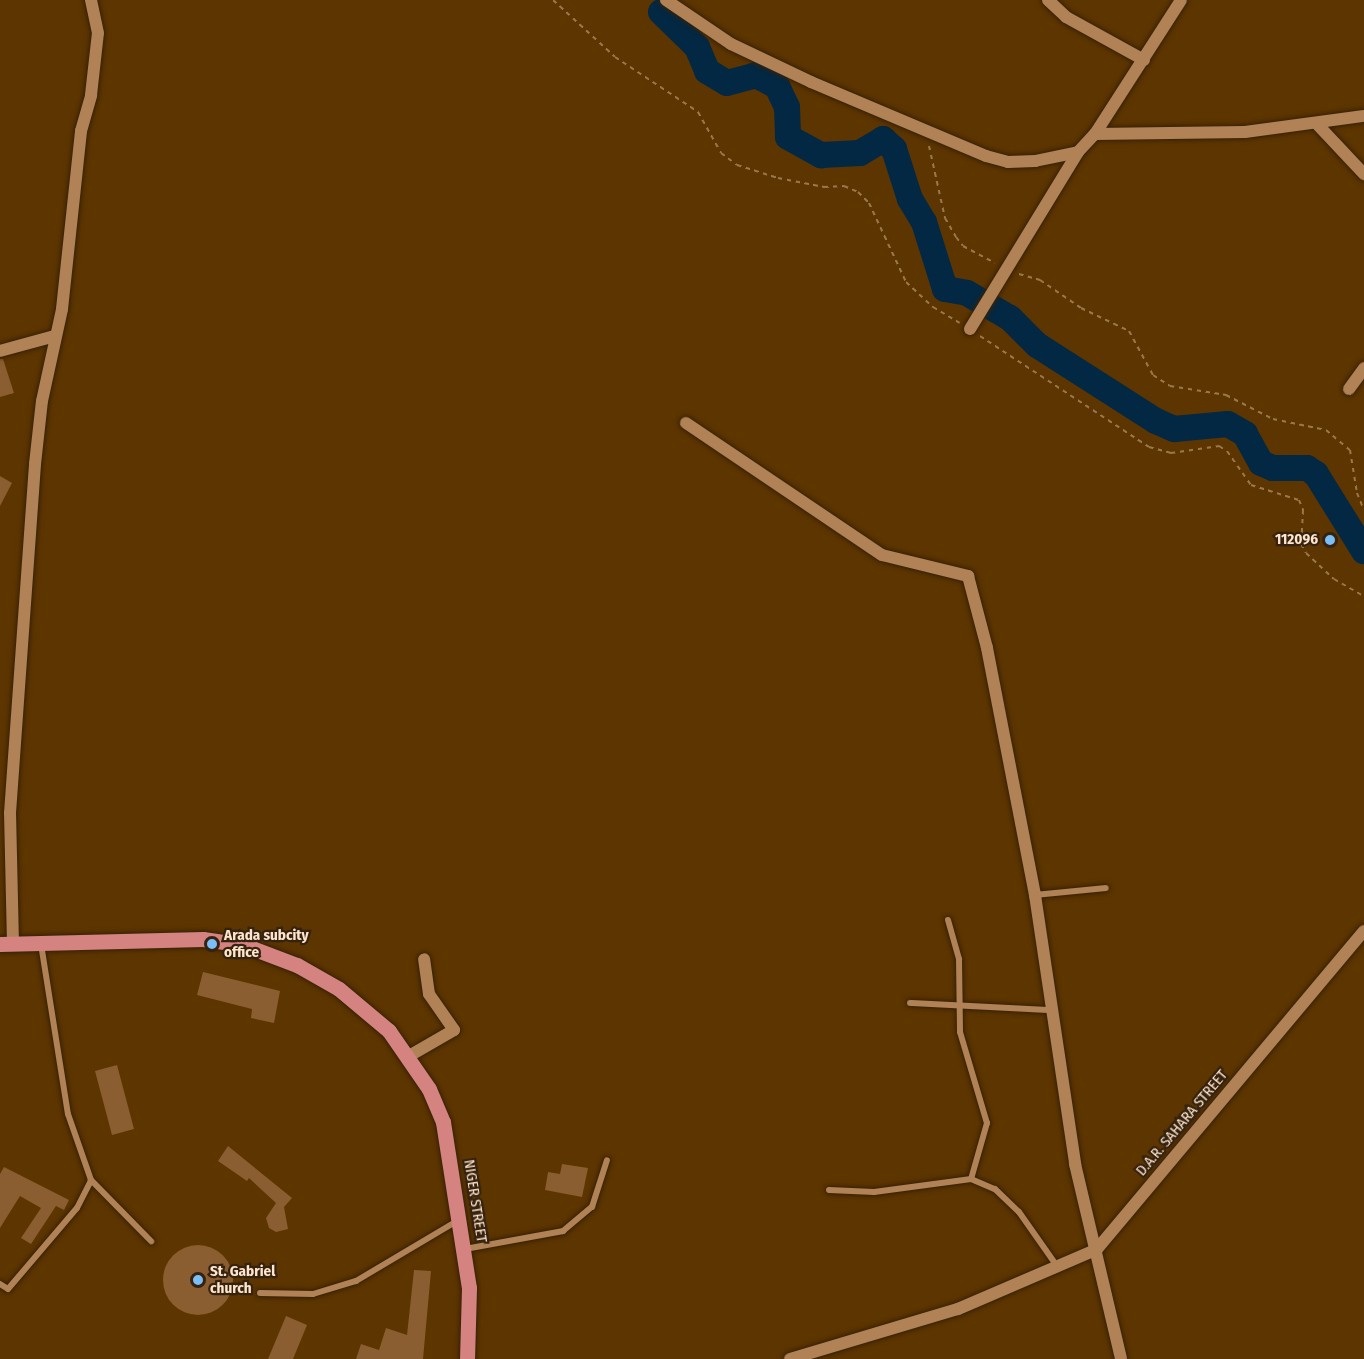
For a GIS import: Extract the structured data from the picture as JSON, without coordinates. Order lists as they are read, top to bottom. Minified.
{"streets":{"main road":["NIGER STREET"],"street":["D.A.R. SAHARA STREET"]},"places":["112096","Arada subcity office","St. Gabriel church"]}
